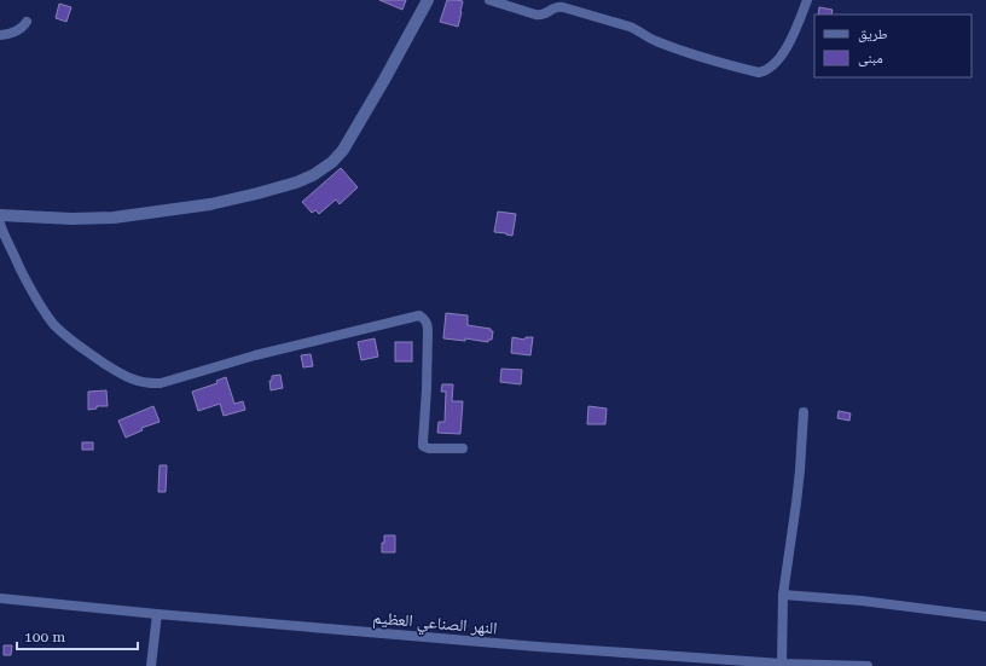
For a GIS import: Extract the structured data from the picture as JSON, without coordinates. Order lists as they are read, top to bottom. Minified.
{"streets":{"street":["النهر الصناعي العظيم"]},"legend":["طريق","مبنى"],"scale_bar":"100 m"}
